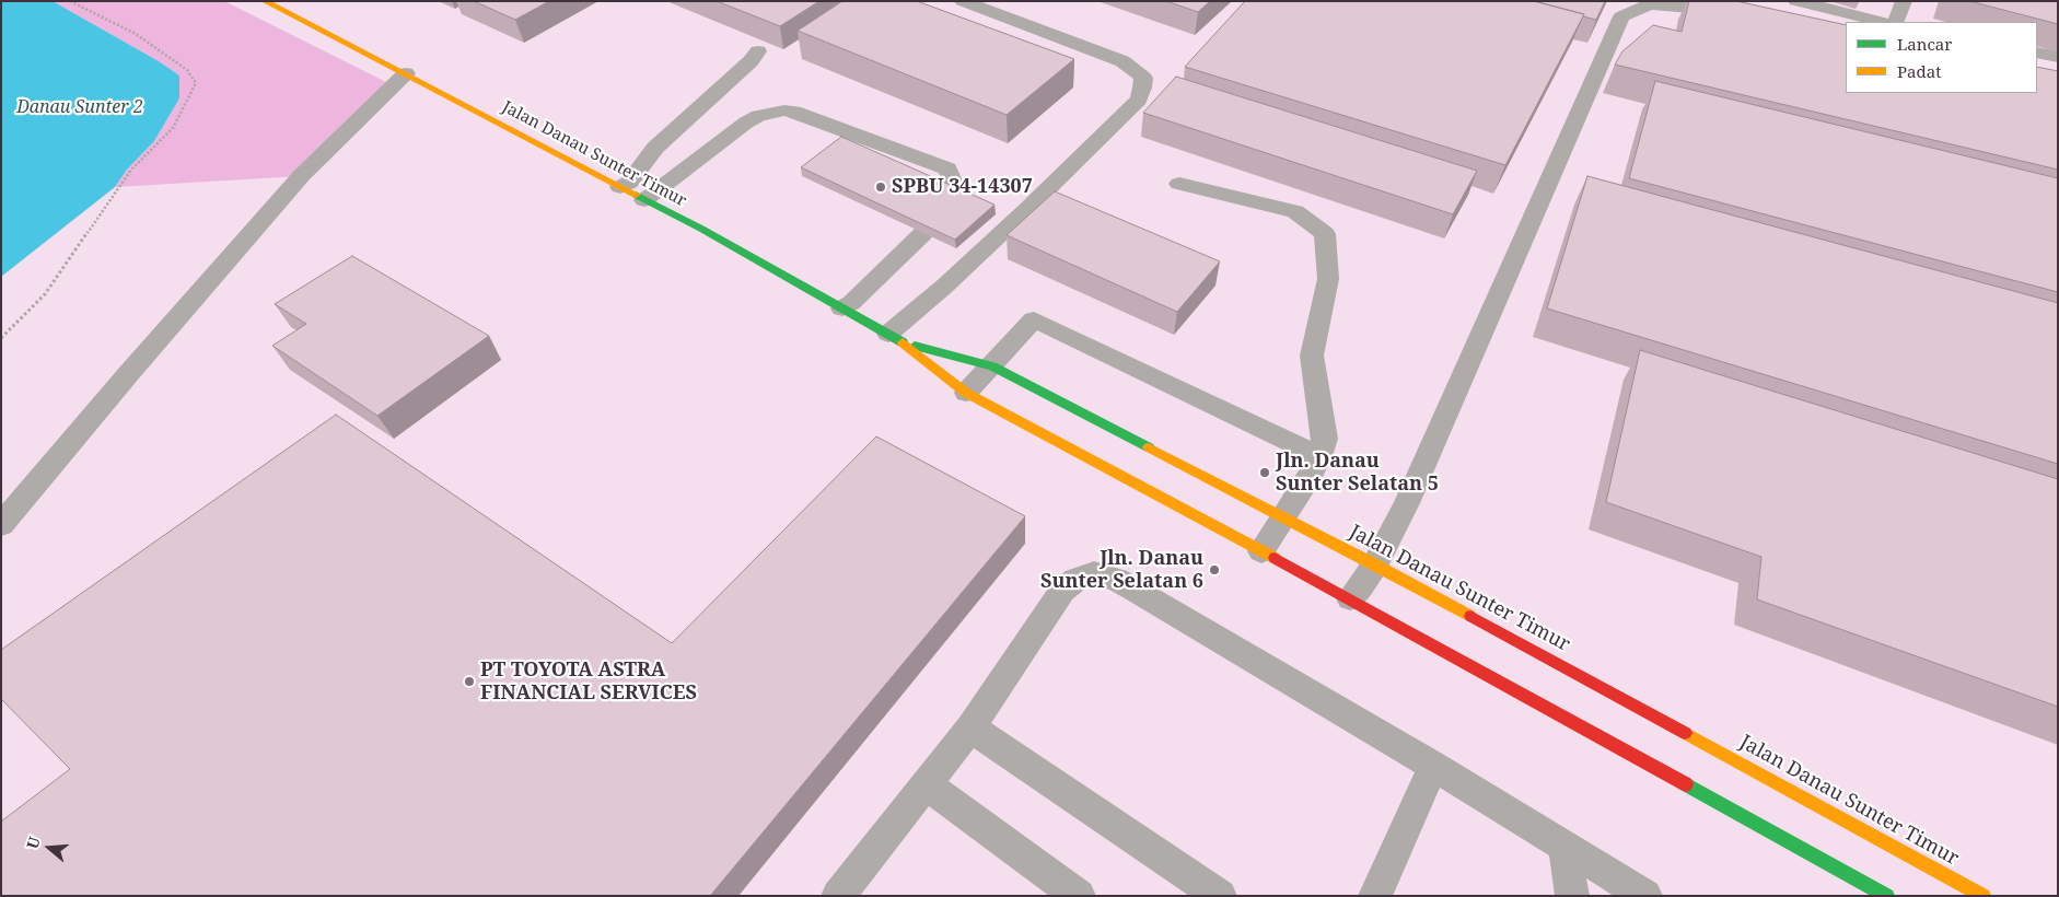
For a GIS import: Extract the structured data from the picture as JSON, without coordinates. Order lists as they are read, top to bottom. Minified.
{"streets":{"main road":["Jalan Danau Sunter Timur"]},"water":["Danau Sunter 2"],"places":["SPBU 34-14307","Jln. Danau Sunter Selatan 5","Jln. Danau Sunter Selatan 6","PT TOYOTA ASTRA FINANCIAL SERVICES"],"legend":["Lancar","Padat"],"north":"left"}
